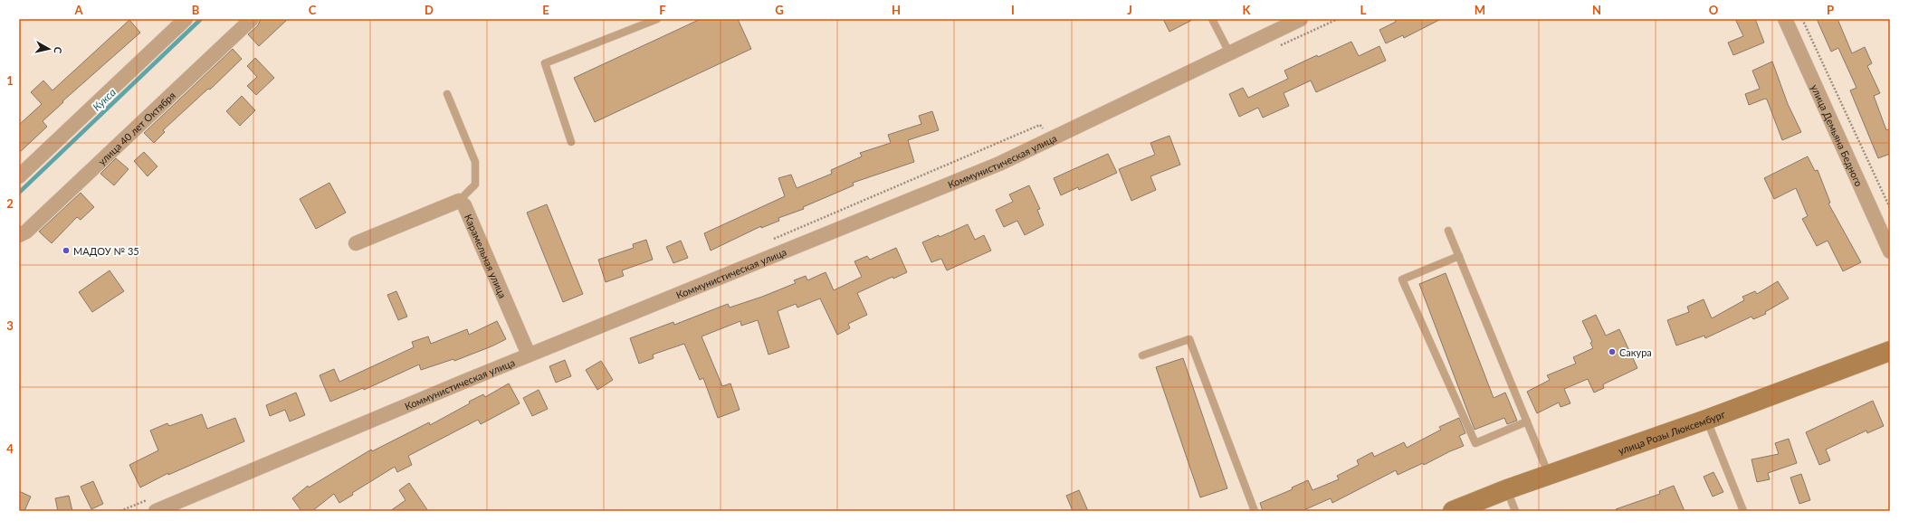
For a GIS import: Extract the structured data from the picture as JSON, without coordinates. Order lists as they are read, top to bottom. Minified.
{"streets":{"street":["улица 40 лет Октября","улица Демьяна Бедного","Коммунистическая улица","Карамельная улица","улица Розы Люксембург"]},"crossings":[["Коммунистическая улица","Карамельная улица"]],"water":["Кукса"],"places":["МАДОУ № 35","Сакура"],"north":"right","grid":{"columns":["A","B","C","D","E","F","G","H","I","J","K","L","M","N","O","P"],"rows":["1","2","3","4"]}}
